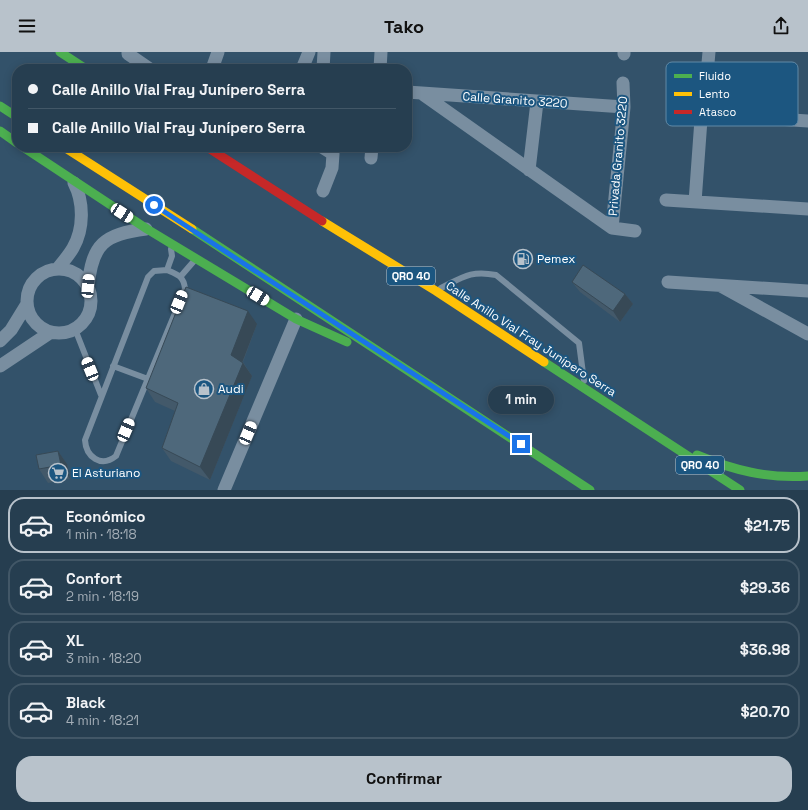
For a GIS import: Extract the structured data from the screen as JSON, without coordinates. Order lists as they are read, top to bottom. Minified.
{"streets":{"main road":["QRO 40","Calle Anillo Vial Fray Junípero Serra"],"street":["Calle Granito 3220","Privada Granito 3220"]},"crossings":[["Calle Granito 3220","Privada Granito 3220"]],"places":{"fuel station":["Pemex"],"shop":["Audi"],"supermarket":["El Asturiano"]},"legend":["Fluido","Lento","Atasco"],"page":{"header":"Tako","banner":["Calle Anillo Vial Fray Junípero Serra","Calle Anillo Vial Fray Junípero Serra"],"bubble":"1 min","list":[{"name":"Económico","note":"1 min · 18:18","value":"$21.75"},{"name":"Confort","note":"2 min · 18:19","value":"$29.36"},{"name":"XL","note":"3 min · 18:20","value":"$36.98"},{"name":"Black","note":"4 min · 18:21","value":"$20.70"}],"buttons":"Confirmar"}}
